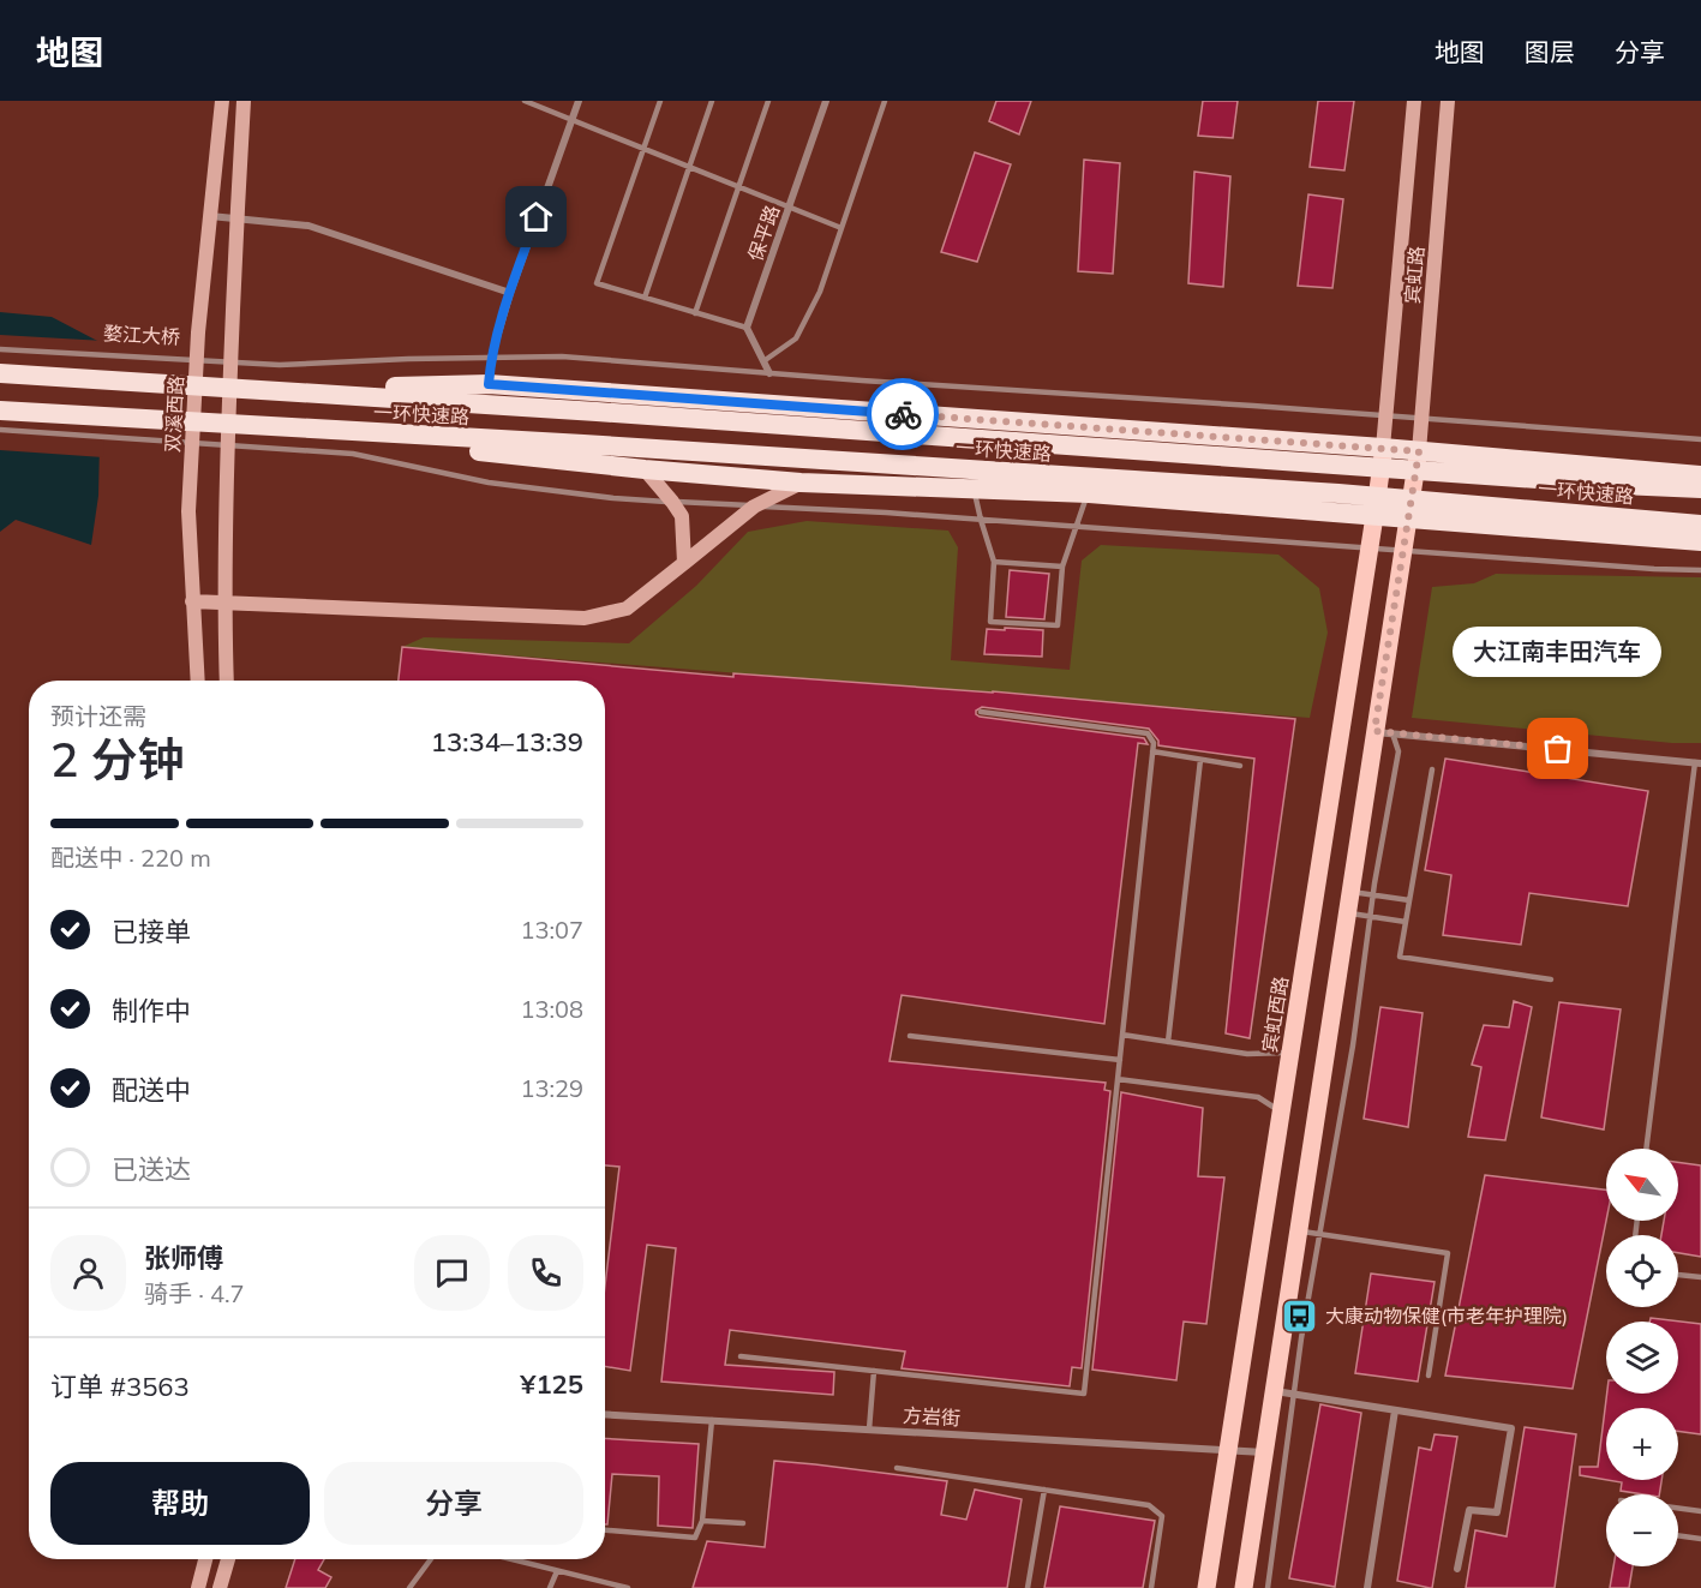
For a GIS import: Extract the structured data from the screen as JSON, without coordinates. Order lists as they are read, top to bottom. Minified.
{"streets":{"highway":["一环快速路"],"main road":["宾虹路","双溪西路","宾虹西路"],"street":["保平路","方岩街"],"lane":["婺江大桥"]},"crossings":[["宾虹路","婺江大桥"],["宾虹路","宾虹西路"],["宾虹西路","方岩街"]],"places":{"other":["大江南丰田汽车"],"bus stop":["大康动物保健(市老年护理院)"]},"north":"top left","page":{"header":"地图","nav":["地图","图层","分享"],"bubble":"大江南丰田汽车","heading":["2 分钟","预计还需","13:34–13:39"],"panel":["张师傅","骑手 · 4.7","订单 #3563","¥125"],"bar":"配送中 · 220 m","list":[["已接单","13:07"],["制作中","13:08"],["配送中","13:29"],"已送达"],"map_buttons":["+","−"],"buttons":["帮助","分享"]}}
